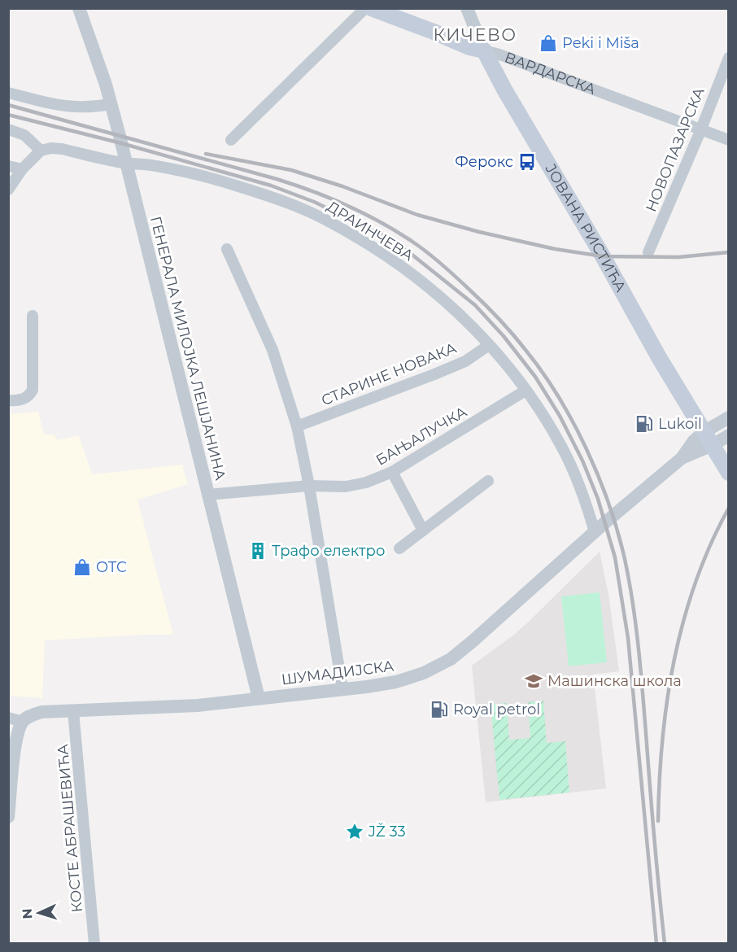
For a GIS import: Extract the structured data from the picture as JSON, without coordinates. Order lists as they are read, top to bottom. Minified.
{"streets":{"main road":["ВАРДАРСКА","ЈОВАНА РИСТИЋА"],"street":["НОВОПАЗАРСКА","ДРАИНЧЕВА","ГЕНЕРАЛА МИЛОЈКА ЛЕШЈАНИНА","СТАРИНЕ НОВАКА","БАЊАЛУЧКА","ШУМАДИЈСКА","КОСТЕ АБРАШЕВИЋА"]},"crossings":[["ВАРДАРСКА","НОВОПАЗАРСКА"],["ВАРДАРСКА","ЈОВАНА РИСТИЋА"],["ЈОВАНА РИСТИЋА","ШУМАДИЈСКА"],["ДРАИНЧЕВА","ГЕНЕРАЛА МИЛОЈКА ЛЕШЈАНИНА"],["ДРАИНЧЕВА","СТАРИНЕ НОВАКА"],["ДРАИНЧЕВА","БАЊАЛУЧКА"],["ДРАИНЧЕВА","ШУМАДИЈСКА"],["ГЕНЕРАЛА МИЛОЈКА ЛЕШЈАНИНА","БАЊАЛУЧКА"],["ГЕНЕРАЛА МИЛОЈКА ЛЕШЈАНИНА","ШУМАДИЈСКА"],["ШУМАДИЈСКА","КОСТЕ АБРАШЕВИЋА"]],"districts":["КИЧЕВО"],"places":{"shop":["Peki i Miša","OTC"],"bus stop":["Ферокс"],"fuel station":["Lukoil","Royal petrol"],"building":["Трафо електро"],"school or university":["Машинска школа"],"place":["JŽ 33"]},"north":"left"}
